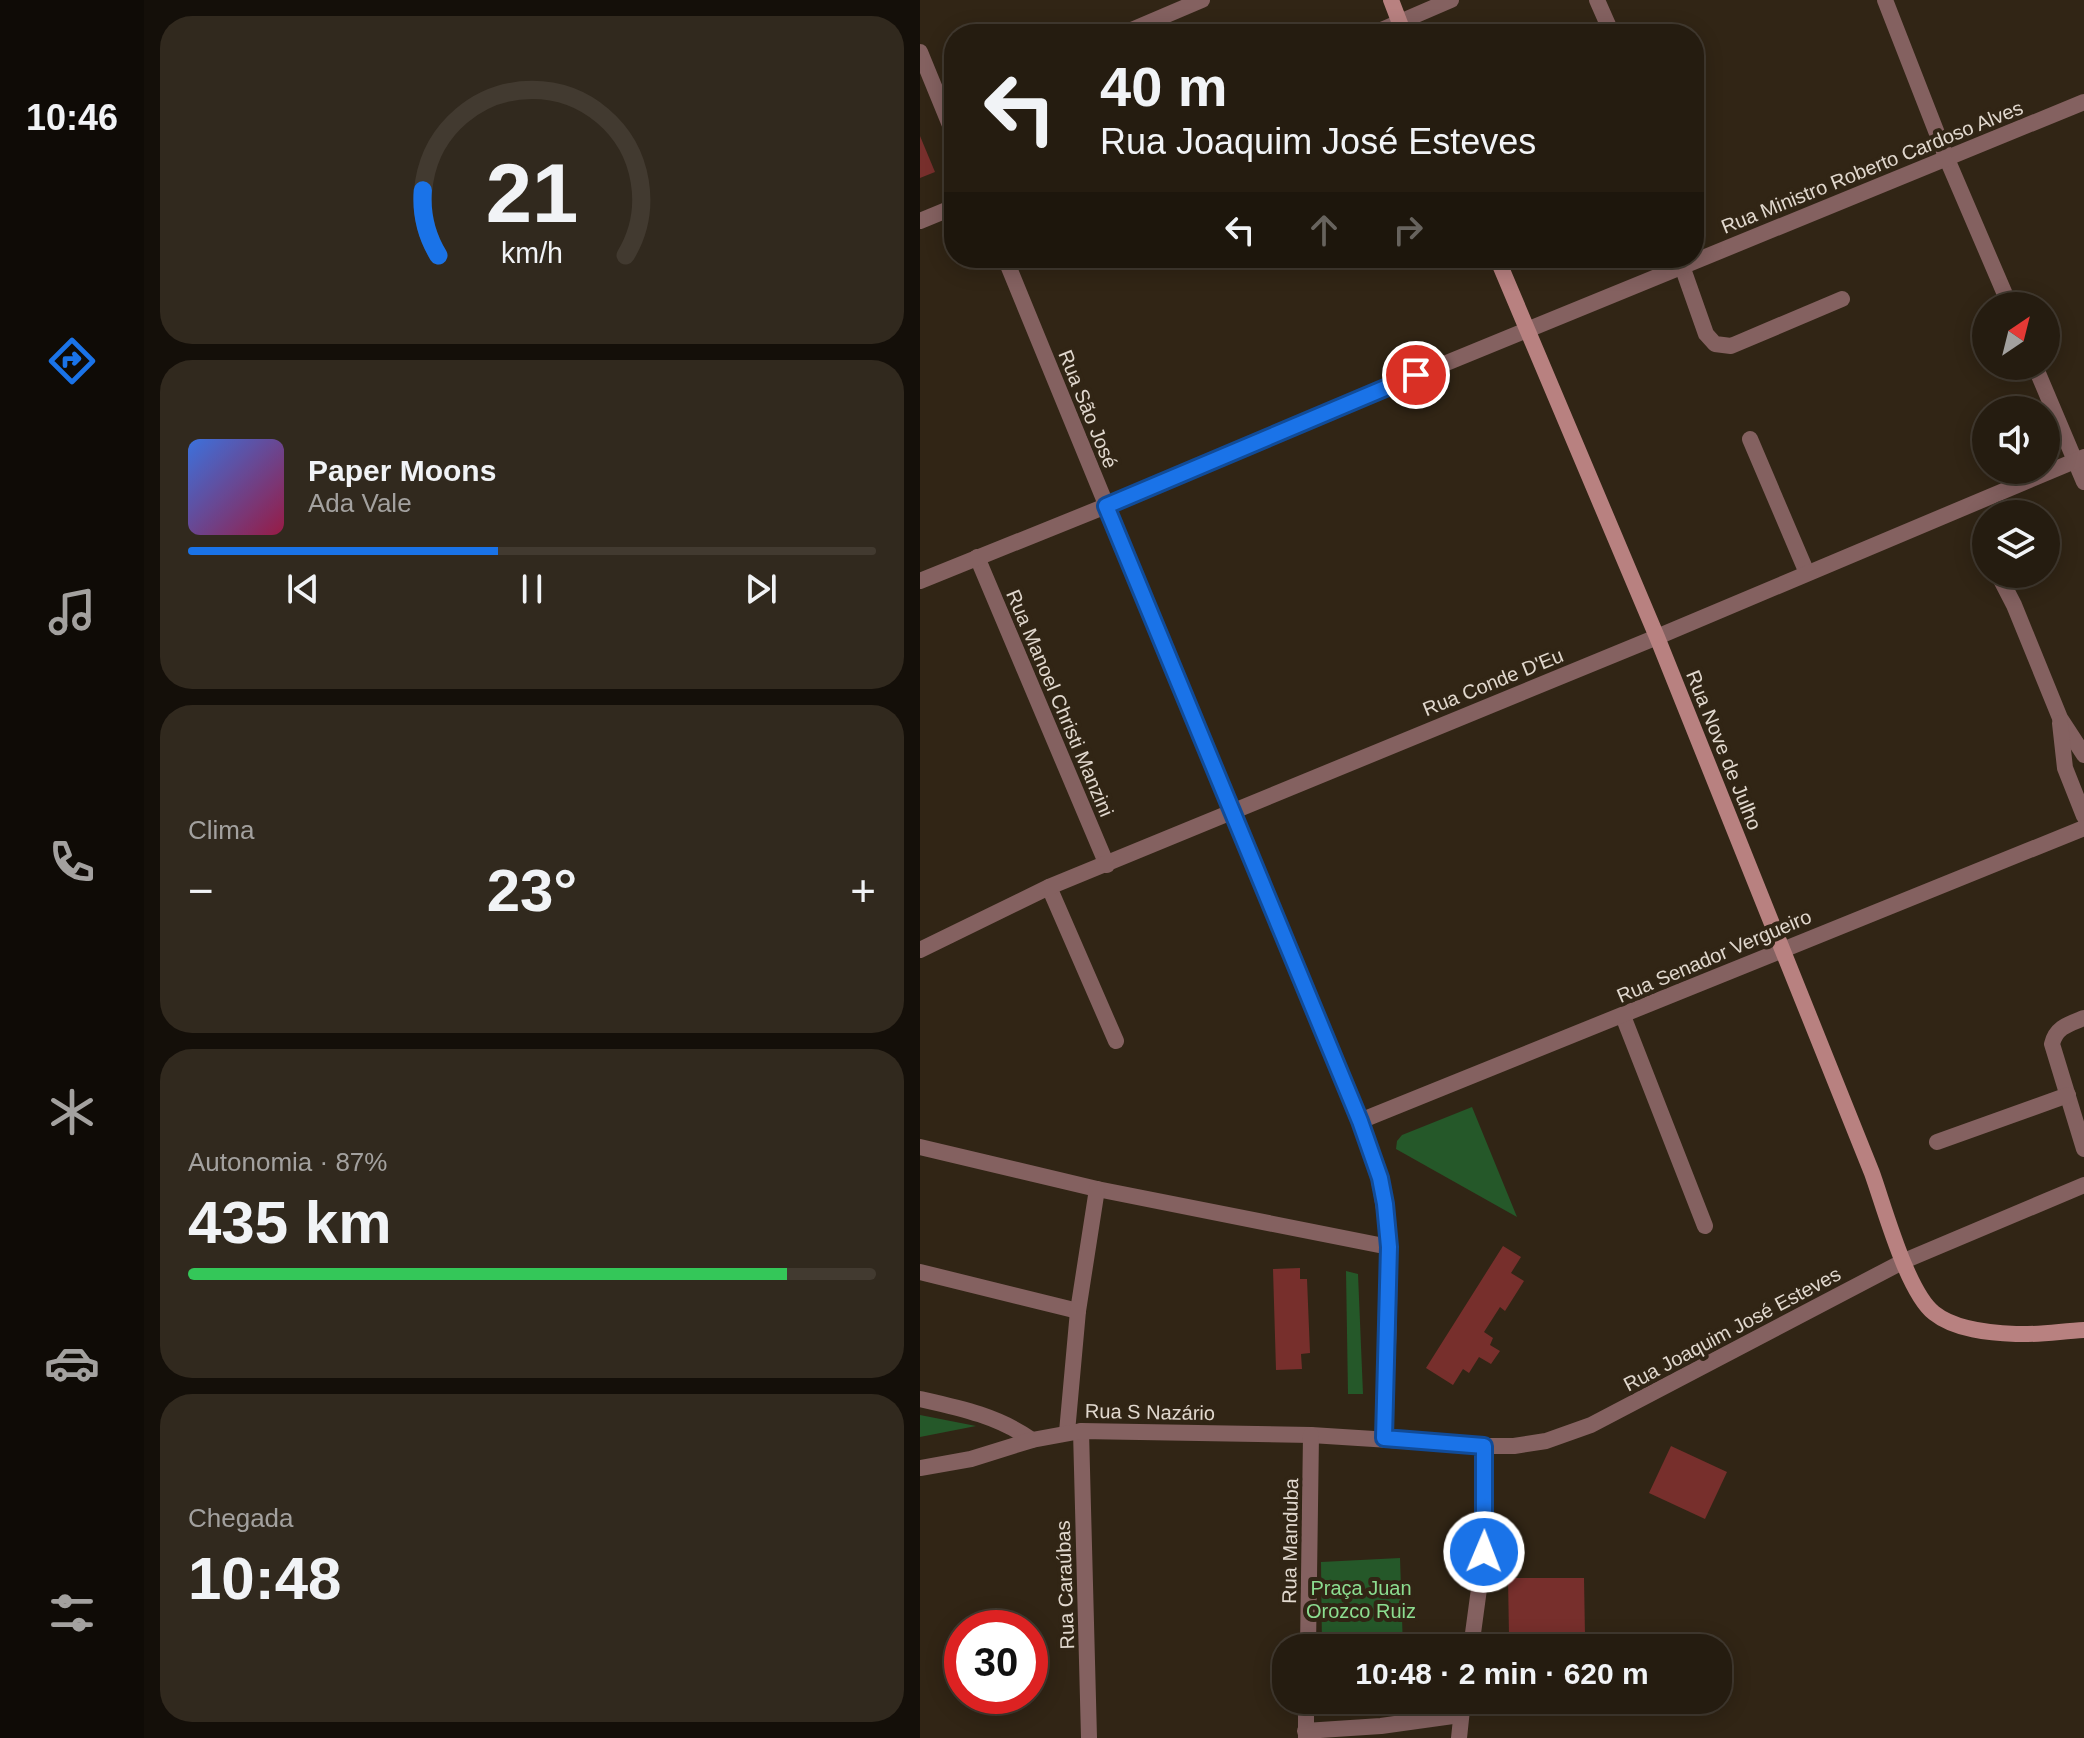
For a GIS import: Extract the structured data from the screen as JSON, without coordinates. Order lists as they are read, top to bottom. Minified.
{"streets":{"street":["Rua Ministro Roberto Cardoso Alves","Rua São José","Rua Conde D'Eu","Rua Manoel Christi Manzini","Rua Nove de Julho","Rua Senador Vergueiro","Rua Joaquim José Esteves","Rua S Nazário","Rua Manduba","Rua Caraúbas"]},"crossings":[["Rua Ministro Roberto Cardoso Alves","Rua São José"],["Rua Ministro Roberto Cardoso Alves","Rua Manoel Christi Manzini"],["Rua Ministro Roberto Cardoso Alves","Rua Nove de Julho"],["Rua São José","Rua Conde D'Eu"],["Rua São José","Rua Senador Vergueiro"],["Rua São José","Rua Joaquim José Esteves"],["Rua São José","Rua S Nazário"],["Rua Conde D'Eu","Rua Manoel Christi Manzini"],["Rua Conde D'Eu","Rua Nove de Julho"],["Rua Nove de Julho","Rua Senador Vergueiro"],["Rua Nove de Julho","Rua Joaquim José Esteves"],["Rua Joaquim José Esteves","Rua S Nazário"],["Rua S Nazário","Rua Manduba"],["Rua S Nazário","Rua Caraúbas"]],"parks":["Praça Juan Orozco Ruiz"],"north":"top right","page":{"tabs":"10:46","turn":["40 m","Rua Joaquim José Esteves"],"song":["Paper Moons","Ada Vale"],"tile":["Clima",["Autonomia · 87%","435 km"],["Chegada","10:48"]],"heat":["−","23°","+"],"limit":"30","trip":"10:48 · 2 min · 620 m","gauge":["21","km/h"]}}
